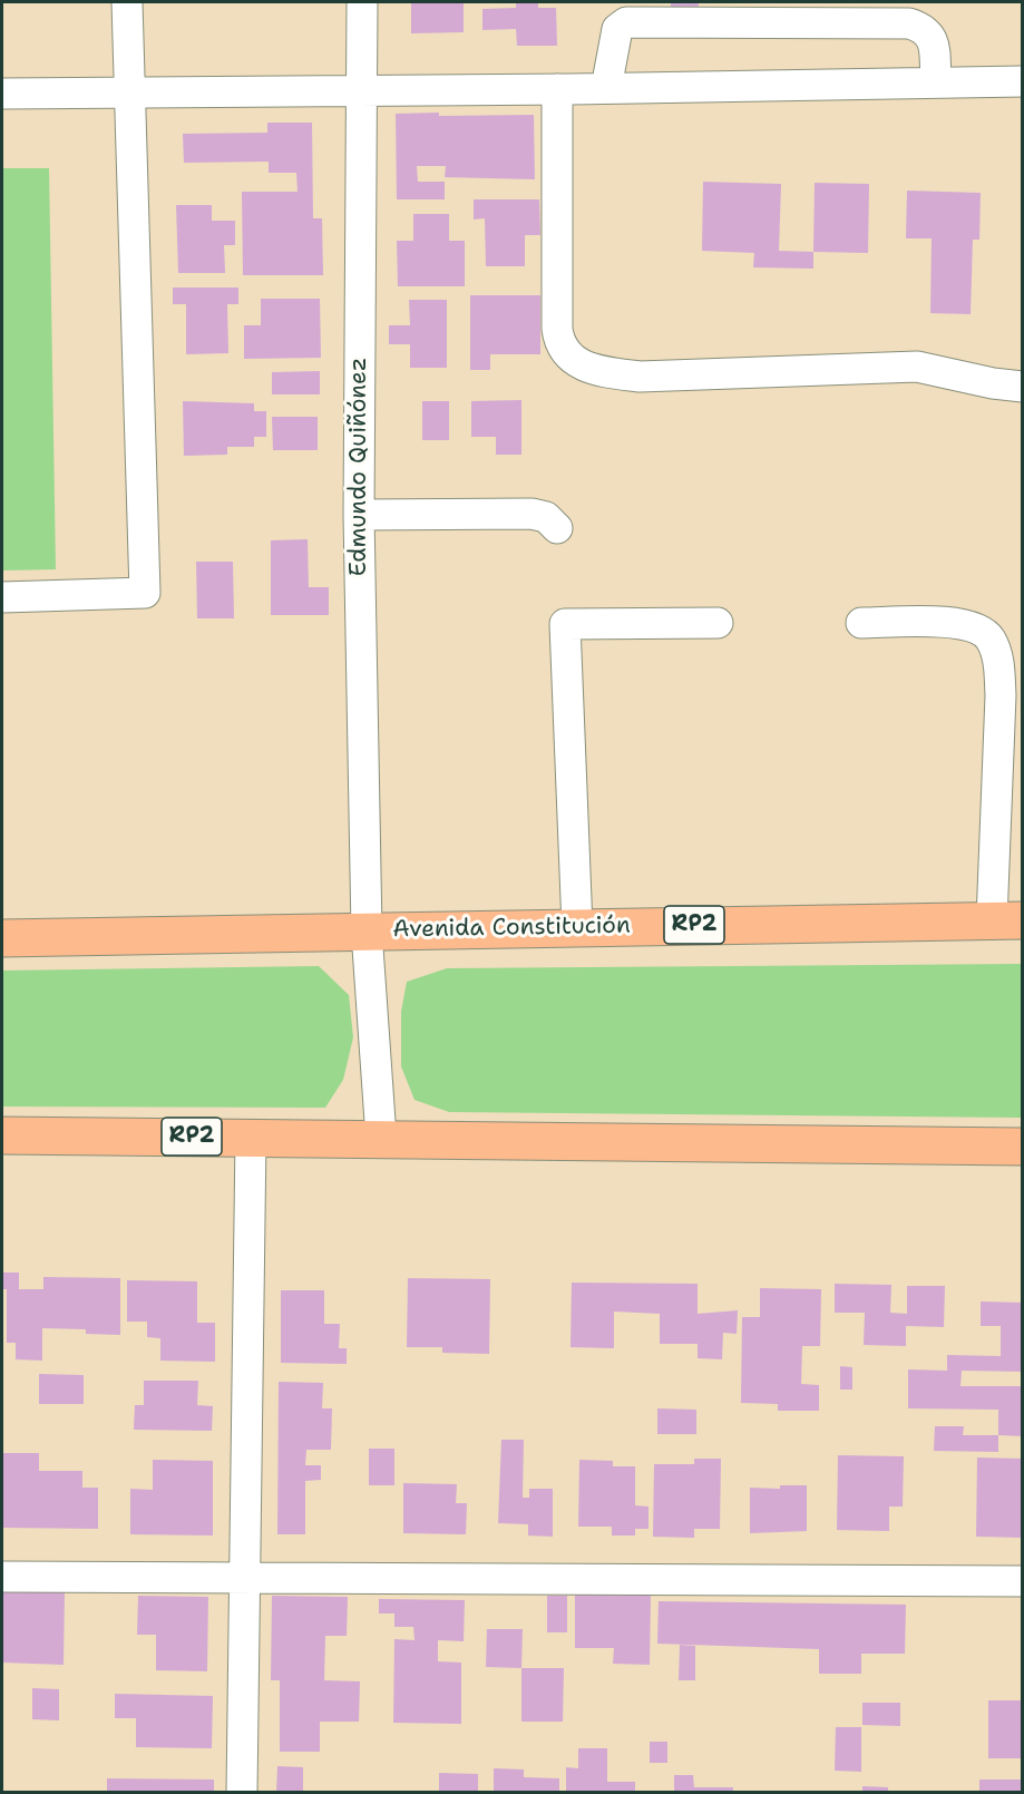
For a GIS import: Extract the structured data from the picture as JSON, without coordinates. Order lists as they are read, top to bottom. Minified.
{"streets":{"main road":["RP2","Avenida Constitución"],"street":["Edmundo Quiñónez"]},"crossings":[["Edmundo Quiñónez","RP2"],["Edmundo Quiñónez","Avenida Constitución"]]}
